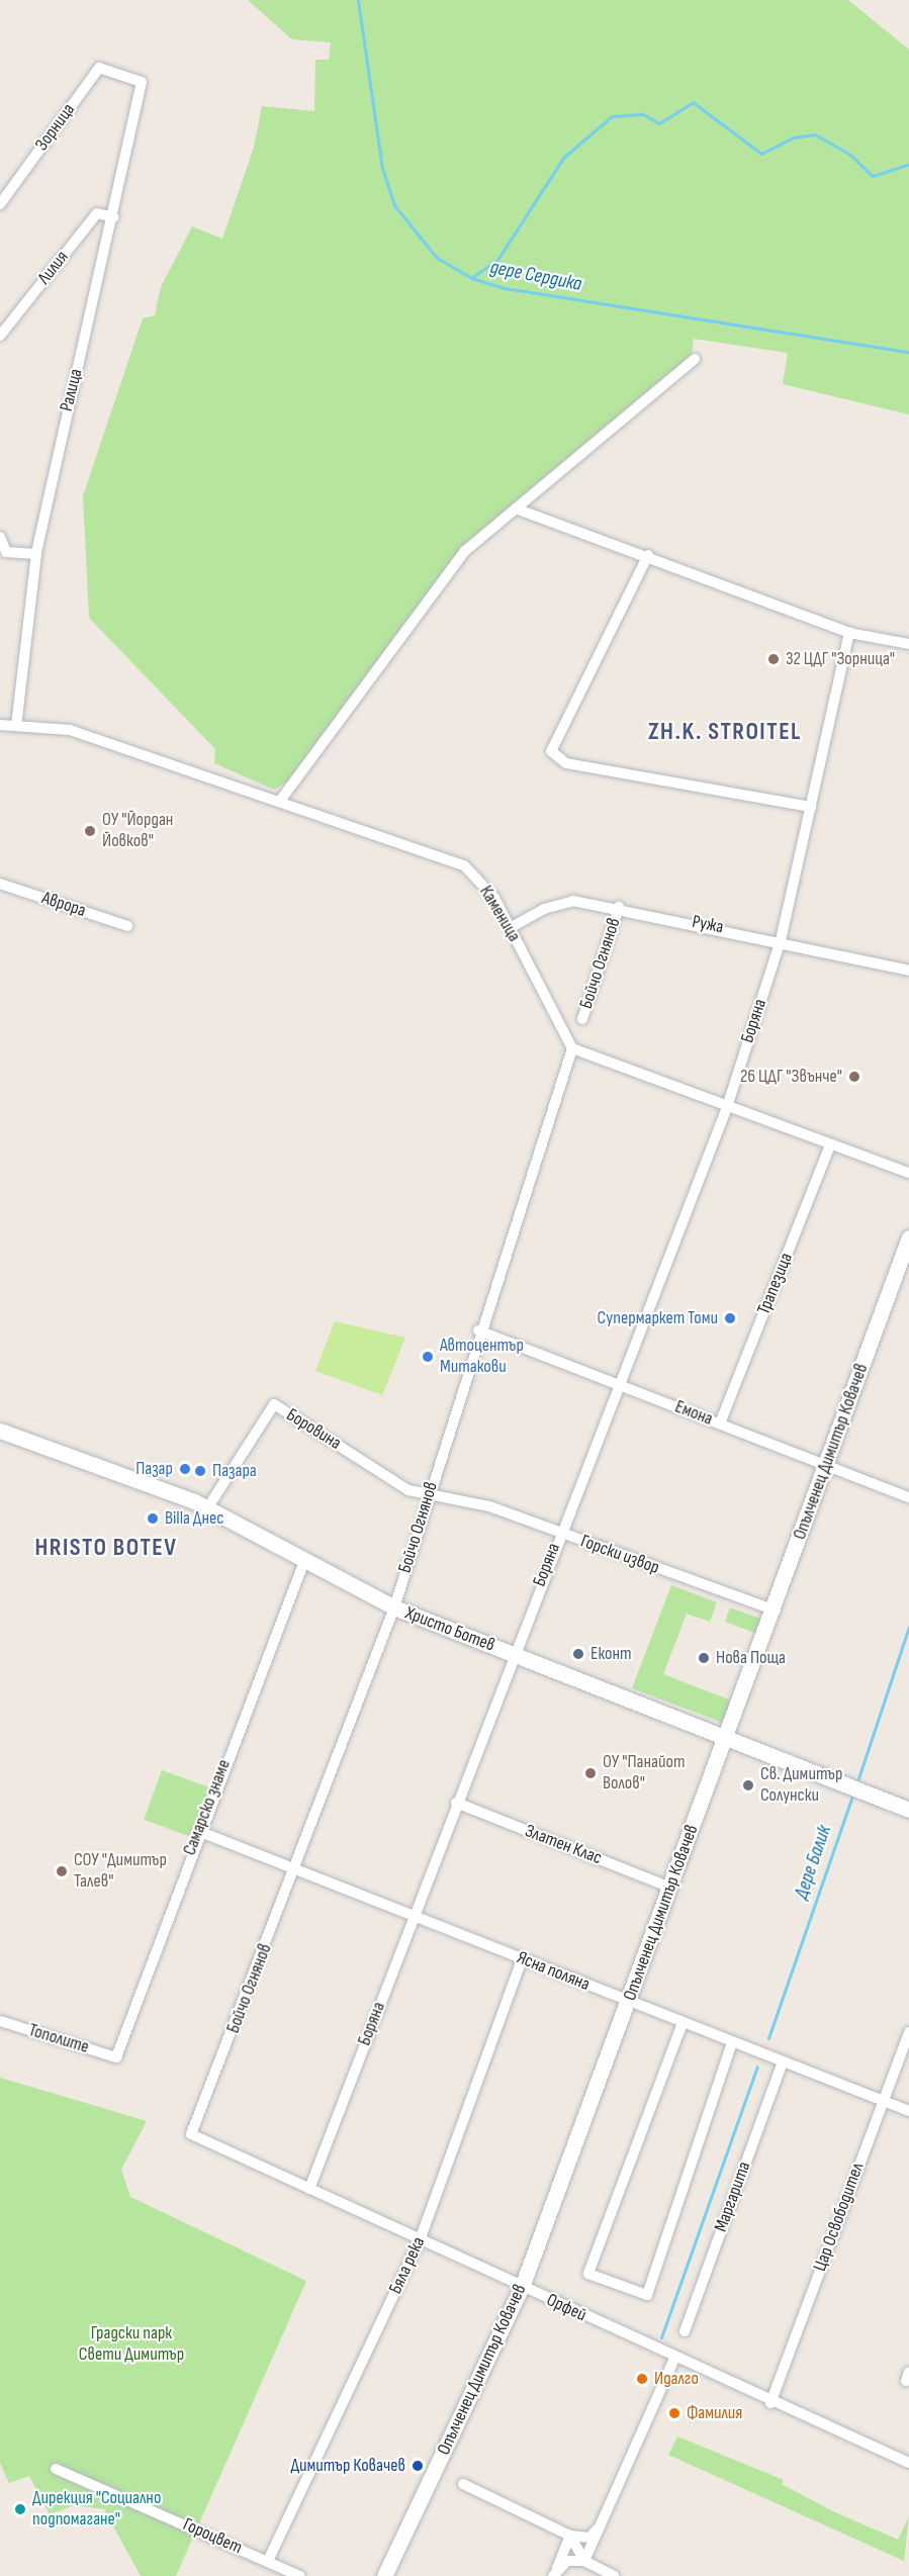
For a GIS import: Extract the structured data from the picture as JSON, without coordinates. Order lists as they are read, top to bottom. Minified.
{"streets":{"street":["Зорница","Лилия","Ралица","Аврора","Каменица","Ружа","Бойчо Огнянов","Боряна","Трапезица","Емона","Боровина","Опълченец Димитър Ковачев","Горски извор","Христо Ботев","Самарско знаме","Златен Клас","Ясна поляна","Тополите","Маргарита","Цар Освободител","Бяла река","Орфей","Гороцвет"]},"crossings":[["Зорница","Ралица"],["Лилия","Ралица"],["Ралица","Каменица"],["Каменица","Ружа"],["Каменица","Бойчо Огнянов"],["Ружа","Бойчо Огнянов"],["Ружа","Боряна"],["Бойчо Огнянов","Емона"],["Бойчо Огнянов","Боровина"],["Бойчо Огнянов","Горски извор"],["Бойчо Огнянов","Христо Ботев"],["Бойчо Огнянов","Ясна поляна"],["Бойчо Огнянов","Орфей"],["Боряна","Емона"],["Боряна","Горски извор"],["Боряна","Христо Ботев"],["Боряна","Златен Клас"],["Боряна","Ясна поляна"],["Боряна","Орфей"],["Трапезица","Емона"],["Емона","Опълченец Димитър Ковачев"],["Боровина","Горски извор"],["Боровина","Христо Ботев"],["Опълченец Димитър Ковачев","Горски извор"],["Опълченец Димитър Ковачев","Христо Ботев"],["Опълченец Димитър Ковачев","Златен Клас"],["Опълченец Димитър Ковачев","Ясна поляна"],["Опълченец Димитър Ковачев","Орфей"],["Христо Ботев","Самарско знаме"],["Самарско знаме","Ясна поляна"],["Самарско знаме","Тополите"],["Ясна поляна","Маргарита"],["Ясна поляна","Цар Освободител"],["Ясна поляна","Бяла река"],["Цар Освободител","Орфей"],["Бяла река","Орфей"],["Бяла река","Гороцвет"]],"districts":["ZH.K. STROITEL","HRISTO BOTEV"],"water":["дере Сердика","Дере Балик"],"parks":["Градски парк Свети Димитър"],"places":["32 ЦДГ \"Зорница\"","ОУ \"Йордан Йовков\"","26 ЦДГ \"Звънче\"","Супермаркет Томи","Автоцентър Митакови","Пазар","Пазара","Billa Днес","Еконт","Нова Поща","ОУ \"Панайот Волов\"","Св. Димитър Солунски","СОУ \"Димитър Талев\"","Идалго","Фамилия","Димитър Ковачев","Дирекция \"Социално подпомагане\""]}
